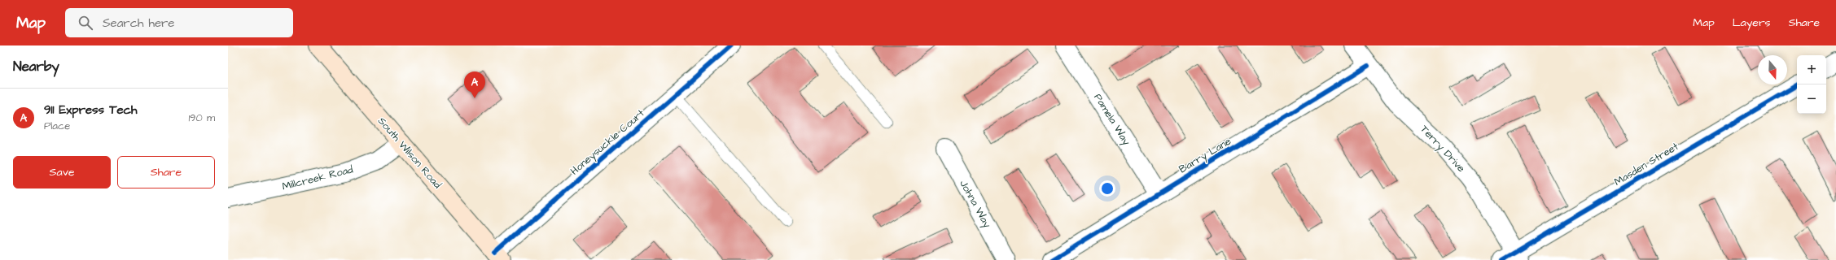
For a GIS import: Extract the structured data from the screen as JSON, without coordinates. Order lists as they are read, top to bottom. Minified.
{"streets":{"main road":["South Wilson Road"],"street":["Pamela Way","Honeysuckle Court","Terry Drive","Barry Lane","Masden Street","Millcreek Road","Johna Way"]},"crossings":[["Pamela Way","Barry Lane"],["Honeysuckle Court","South Wilson Road"],["Terry Drive","Barry Lane"],["Terry Drive","Masden Street"],["South Wilson Road","Millcreek Road"]],"north":"bottom","page":{"header":"Map","search":"Search here","nav":["Map","Layers","Share"],"heading":"Nearby","map_buttons":["+","−"],"pins":"A","list":[{"mark":"A","name":"911 Express Tech","note":"Place","value":"190 m"}],"buttons":["Save","Share"]}}
